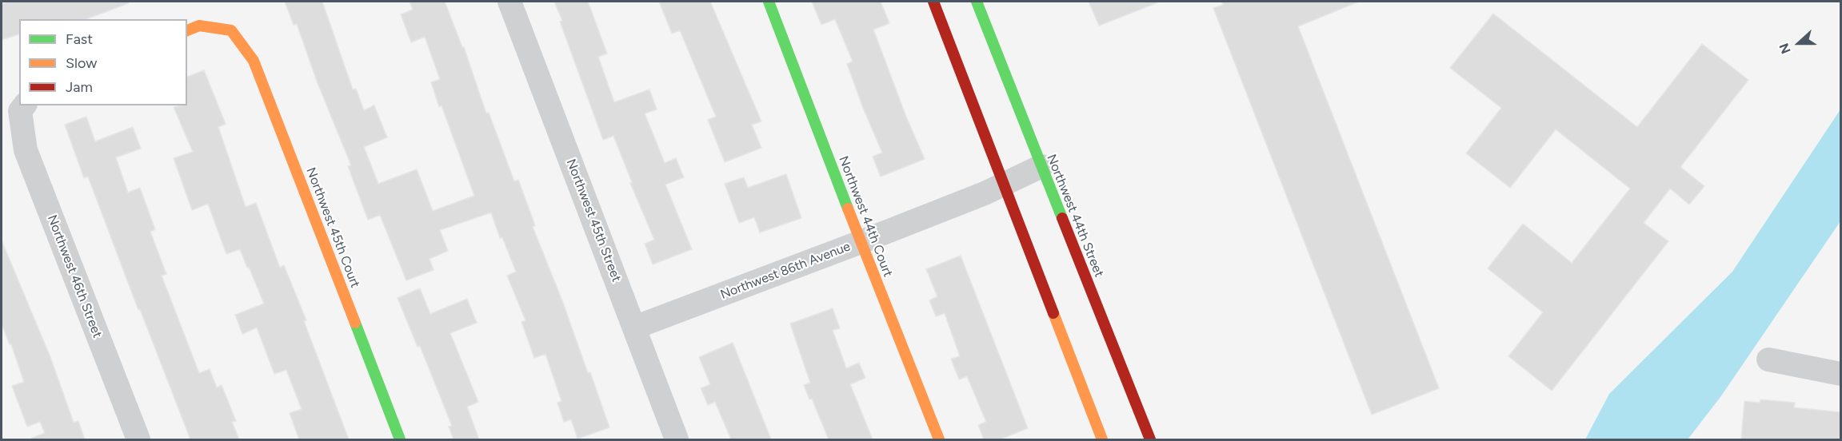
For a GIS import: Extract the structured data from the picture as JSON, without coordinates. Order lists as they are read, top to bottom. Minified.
{"streets":{"street":["Northwest 44th Street","Northwest 44th Court","Northwest 45th Street","Northwest 45th Court","Northwest 86th Avenue","Northwest 46th Street"]},"crossings":[["Northwest 44th Street","Northwest 86th Avenue"],["Northwest 44th Court","Northwest 86th Avenue"],["Northwest 45th Street","Northwest 86th Avenue"]],"legend":["Fast","Slow","Jam"],"north":"left"}
